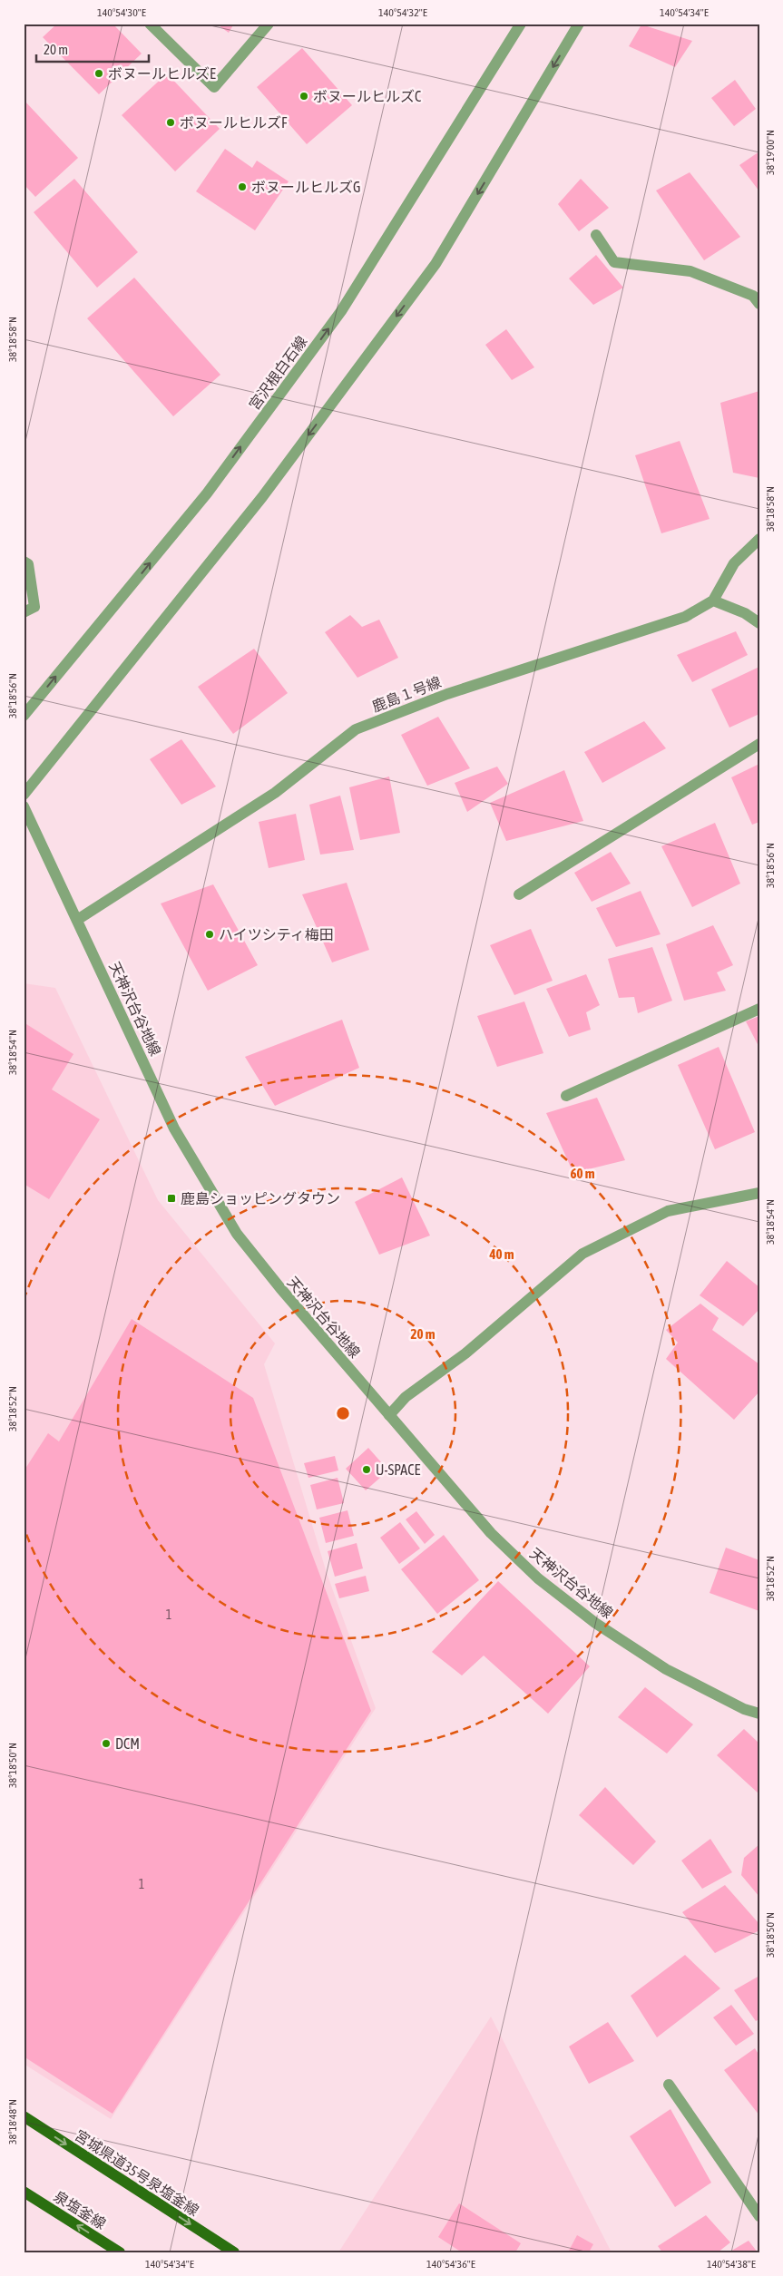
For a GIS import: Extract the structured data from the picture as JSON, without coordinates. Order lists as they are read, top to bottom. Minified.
{"streets":{"main road":["宮城県道35号泉塩釜線","泉塩釜線"],"street":["宮沢根白石線","鹿島１号線","天神沢台谷地線"]},"crossings":[["鹿島１号線","天神沢台谷地線"]],"one_way":["宮城県道35号泉塩釜線","泉塩釜線"],"places":{"other":["ボヌールヒルズE","ボヌールヒルズC","ボヌールヒルズF","ボヌールヒルズG","ハイツシティ梅田","U-SPACE","DCM"],"transit":["鹿島ショッピングタウン"]},"house_numbers":["1","1"],"scale_bar":"20 m","coordinates":["140°54'30\"E","140°54'32\"E","140°54'34\"E","38°19'00\"N","38°18'58\"N","38°18'56\"N","38°18'54\"N","38°18'52\"N","38°18'50\"N","38°18'48\"N","140°54'36\"E","140°54'38\"E"],"rings":["60 m","40 m","20 m"]}
